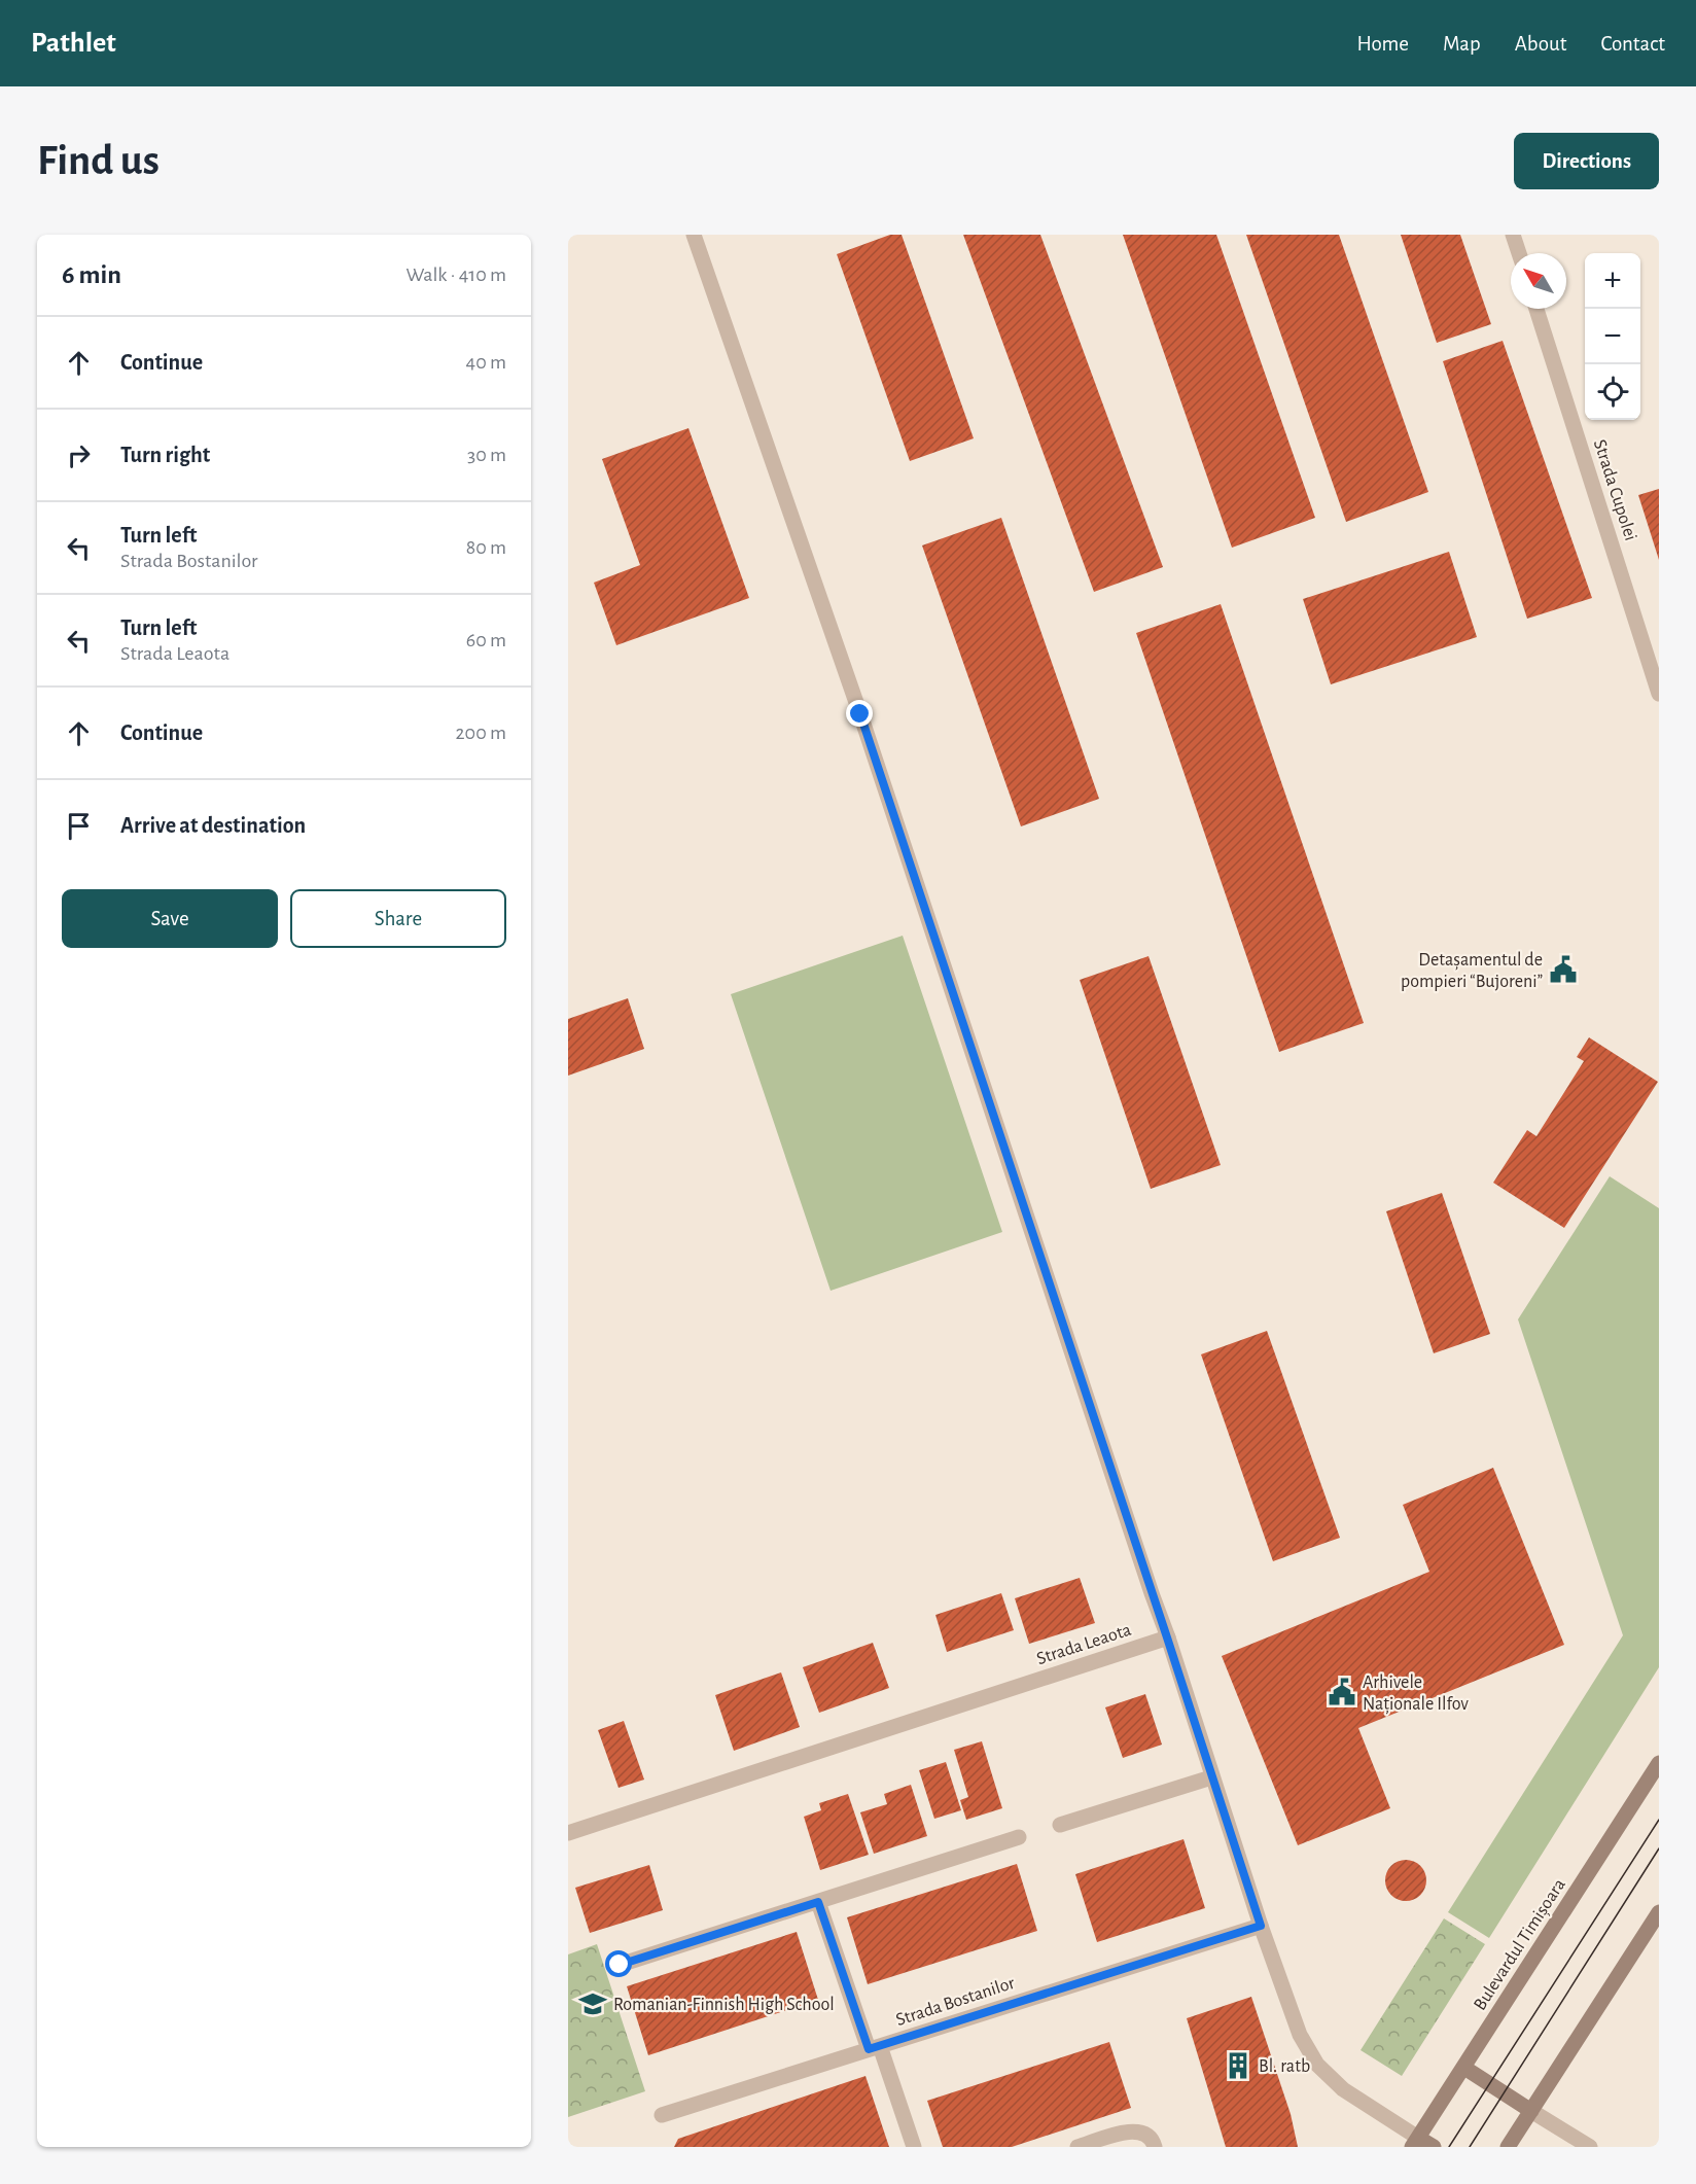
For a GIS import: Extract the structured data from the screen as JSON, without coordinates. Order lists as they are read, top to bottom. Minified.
{"streets":{"main road":["Bulevardul Timișoara"],"street":["Strada Cupolei","Strada Leaota","Strada Bostanilor"]},"places":{"public building":["Detașamentul de pompieri “Bujoreni”","Arhivele Naționale Ilfov"],"school or university":["Romanian-Finnish High School"],"building":["Bl. ratb"]},"north":"top left","page":{"header":"Pathlet","nav":["Home","Map","About","Contact"],"buttons":["Directions",["Save","Share"]],"title":"Find us","heading":["6 min","Walk · 410 m"],"map_buttons":["+","−"],"list":[["Continue","40 m"],["Turn right","30 m"],["Turn left","Strada Bostanilor","80 m"],["Turn left","Strada Leaota","60 m"],["Continue","200 m"],"Arrive at destination"]}}
